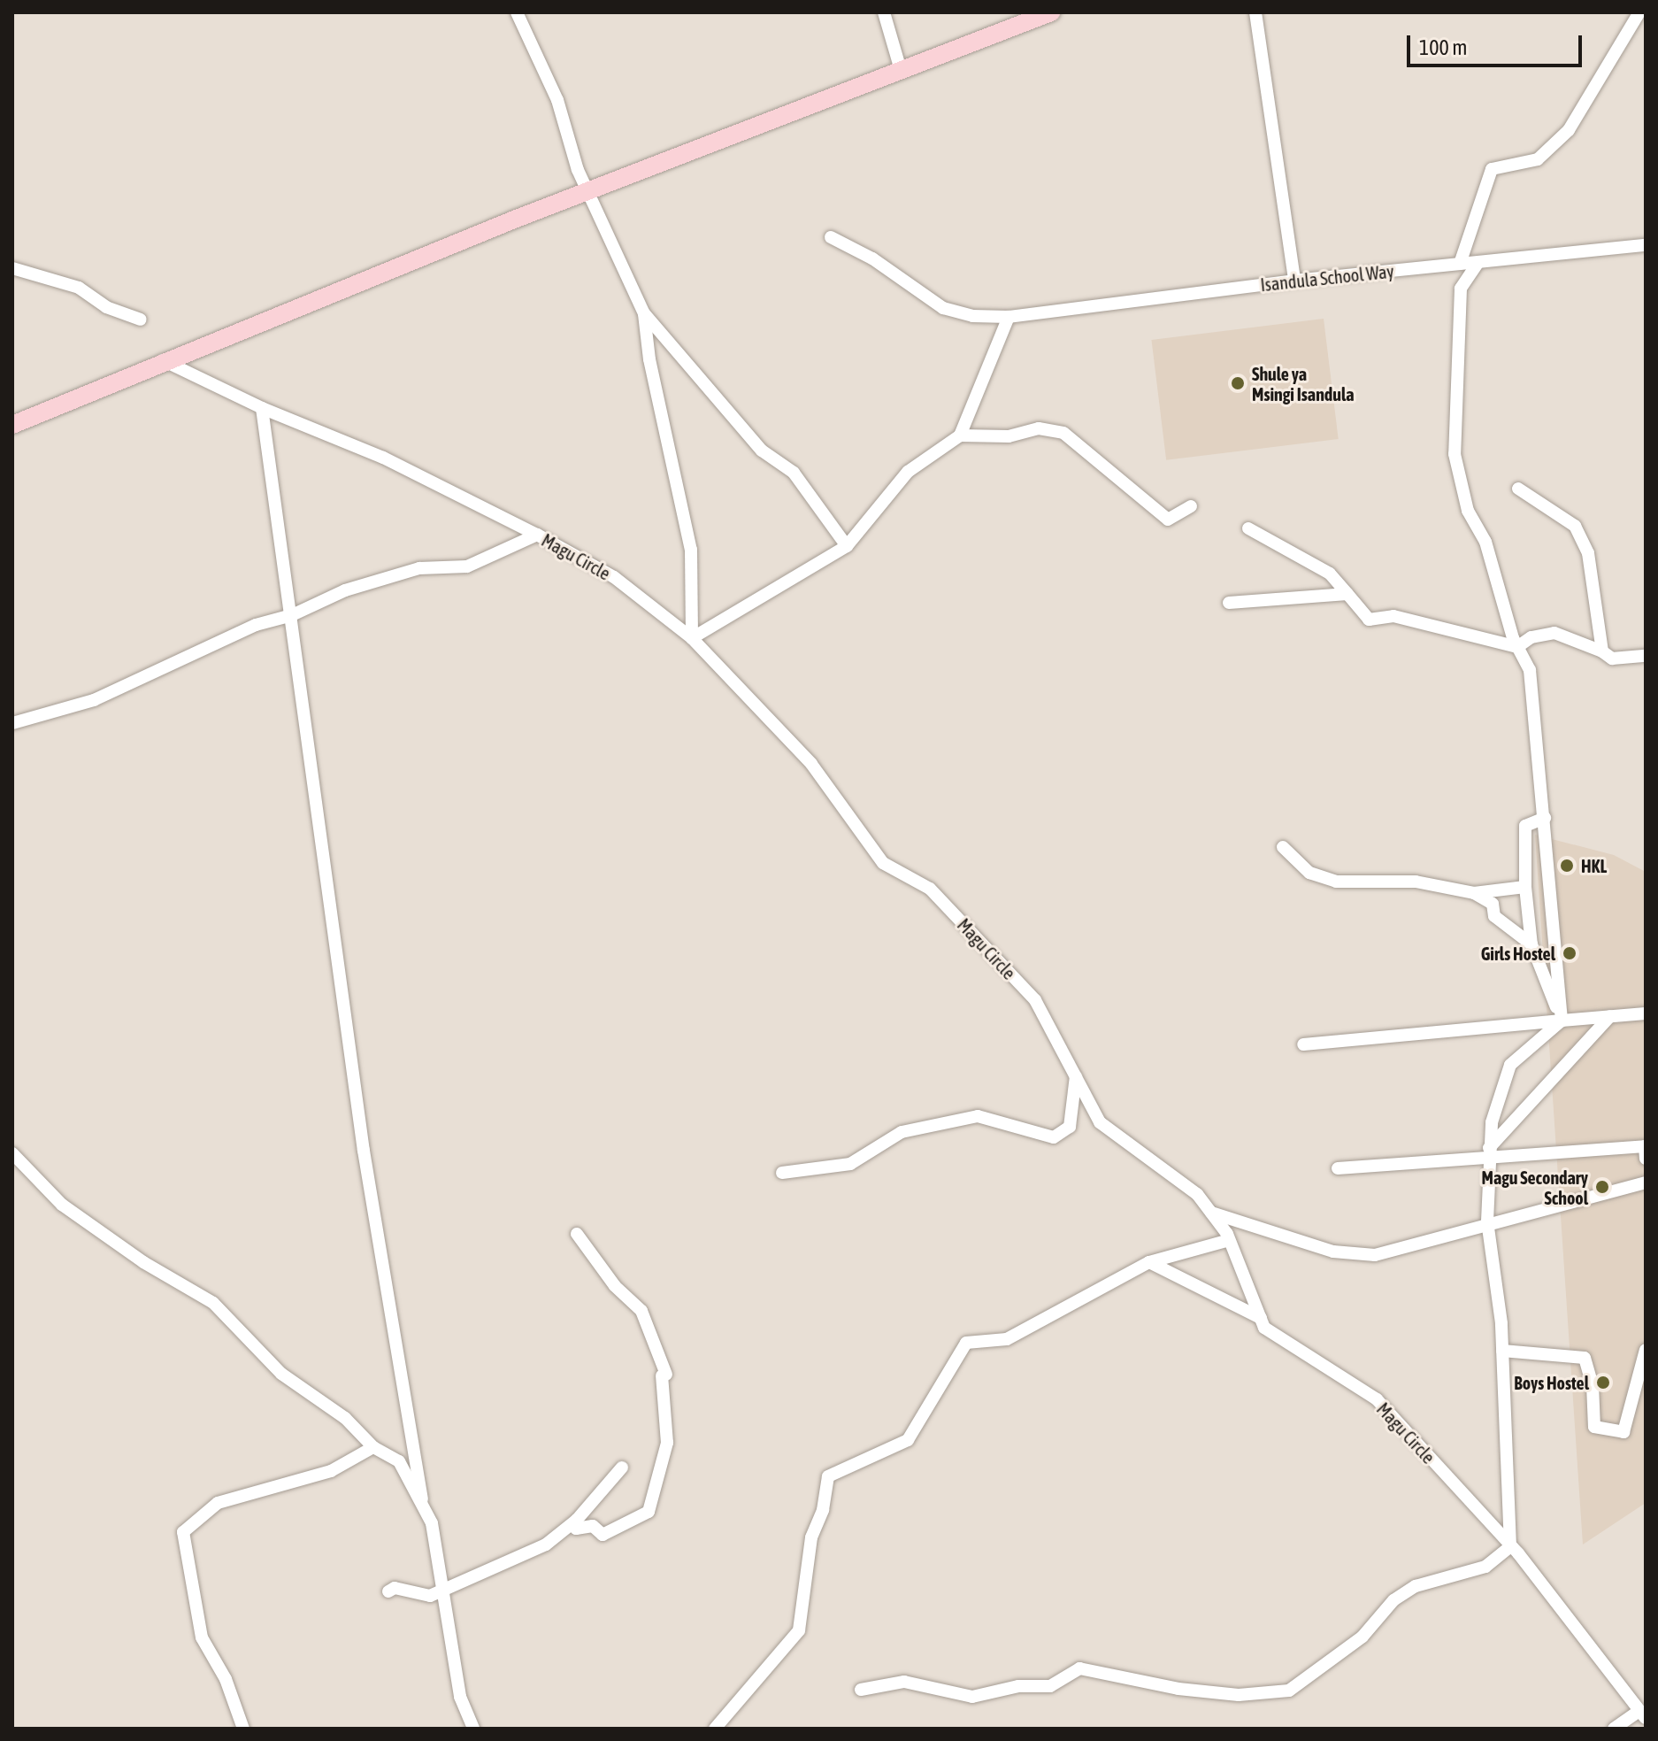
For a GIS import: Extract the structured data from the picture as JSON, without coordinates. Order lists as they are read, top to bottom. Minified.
{"streets":{"street":["Isandula School Way","Magu Circle"]},"places":["Shule ya Msingi Isandula","HKL","Girls Hostel","Magu Secondary School","Boys Hostel"],"scale_bar":"100 m"}
